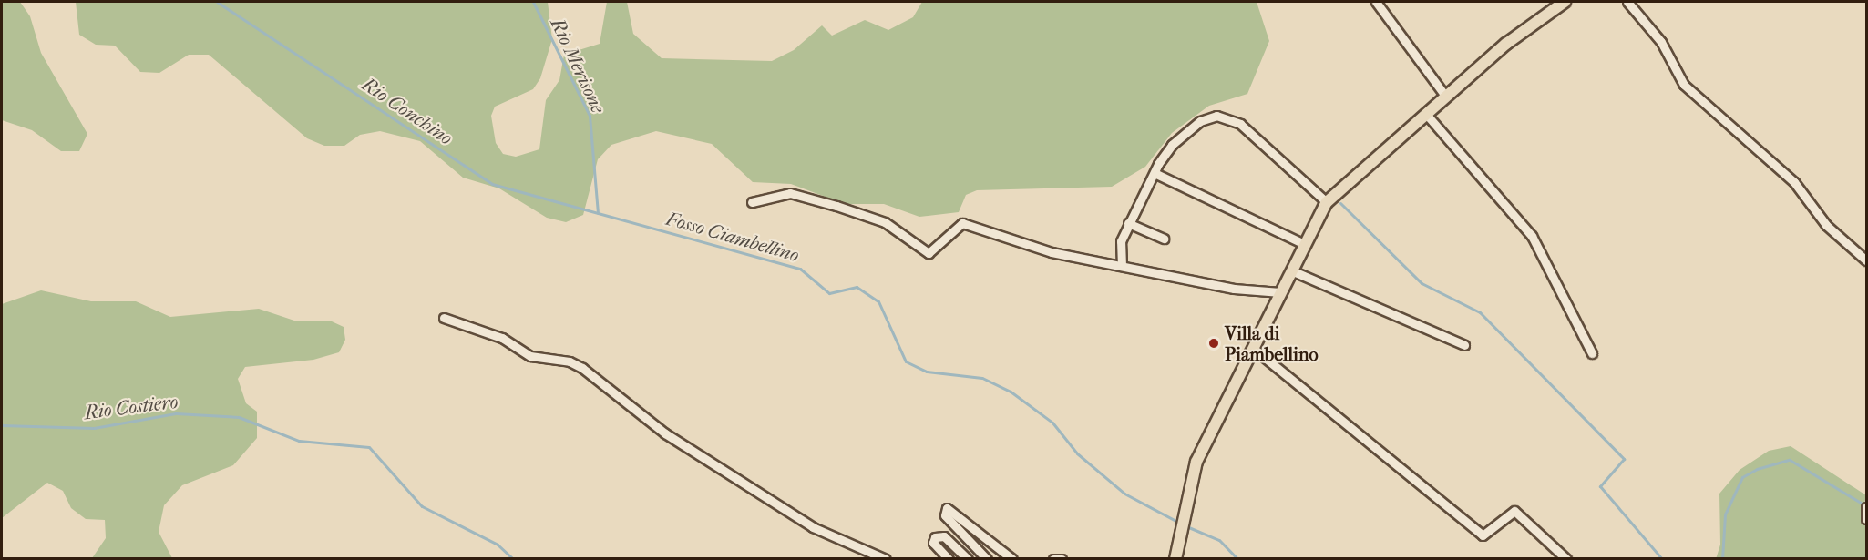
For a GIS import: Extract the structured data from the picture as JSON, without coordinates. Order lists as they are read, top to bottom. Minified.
{"water":["Rio Merisone","Rio Conchino","Fosso Ciambellino","Rio Costiero"],"places":["Villa di Piambellino"]}
